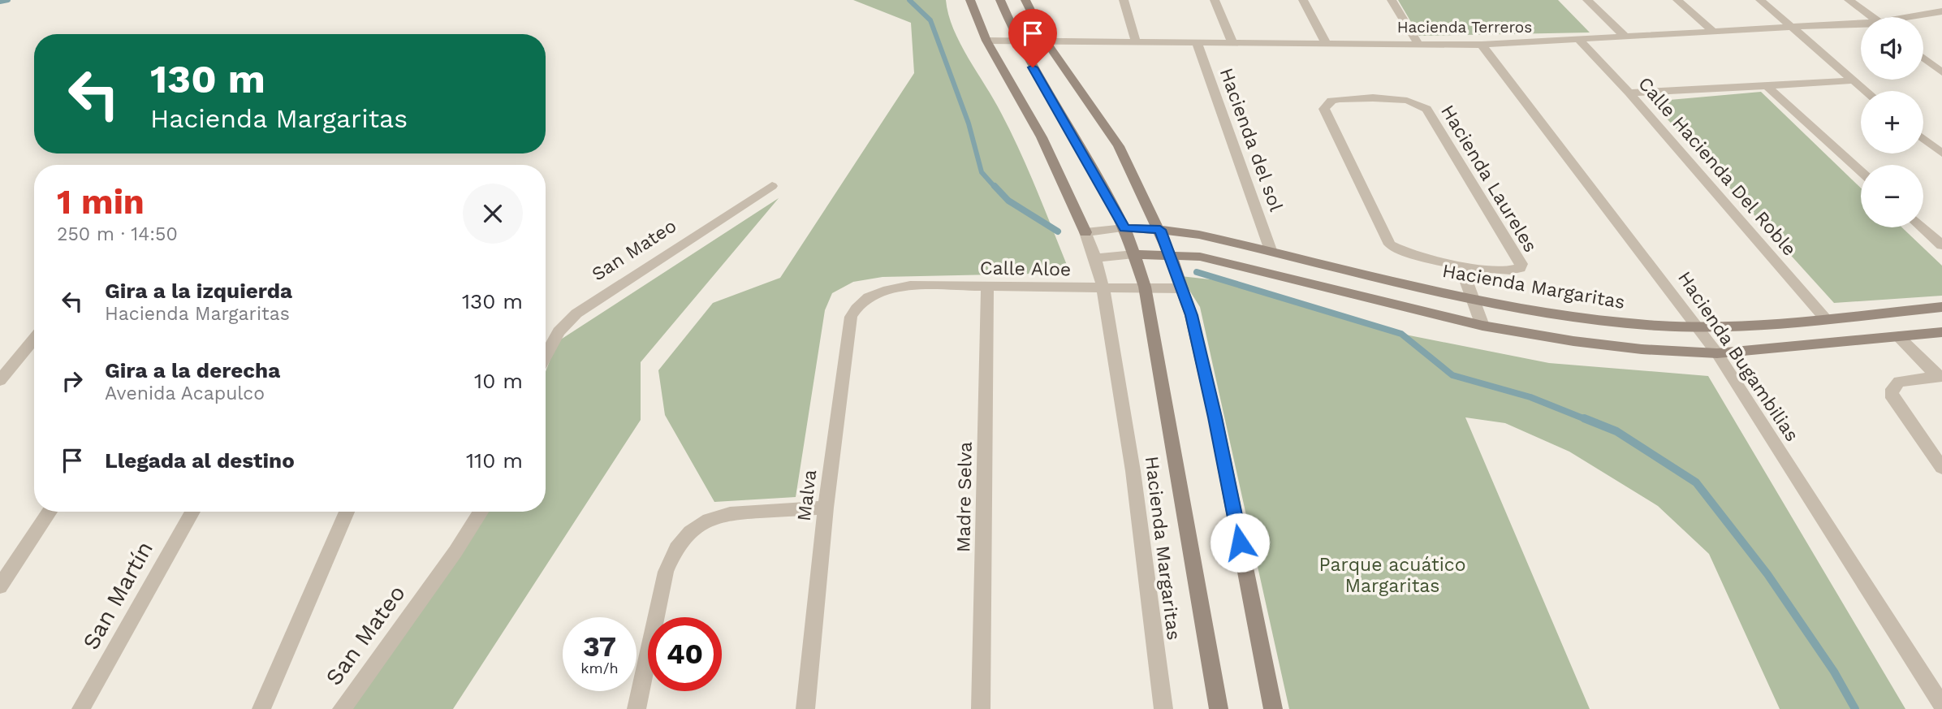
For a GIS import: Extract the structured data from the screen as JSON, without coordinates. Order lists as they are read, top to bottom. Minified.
{"streets":{"street":["Hacienda Terreros","Hacienda del sol","Calle Hacienda Del Roble","Hacienda Laureles","San Mateo","Calle Aloe","Hacienda Margaritas","Hacienda Bugambilias","Malva","Madre Selva","San Martín"]},"crossings":[["Hacienda Terreros","Hacienda del sol"],["Hacienda Terreros","Calle Hacienda Del Roble"],["Hacienda Terreros","Hacienda Bugambilias"],["Hacienda del sol","Hacienda Margaritas"],["Calle Hacienda Del Roble","Hacienda Margaritas"],["Calle Aloe","Hacienda Margaritas"],["Calle Aloe","Malva"],["Calle Aloe","Madre Selva"],["Hacienda Margaritas","Hacienda Bugambilias"]],"parks":["Parque acuático Margaritas"],"page":{"map_buttons":["+","−"],"turn":["130 m","Hacienda Margaritas"],"heading":["1 min","250 m · 14:50"],"list":[{"name":"Gira a la izquierda","note":"Hacienda Margaritas","value":"130 m"},{"name":"Gira a la derecha","note":"Avenida Acapulco","value":"10 m"},{"name":"Llegada al destino","value":"110 m"}],"speed":"37 km/h","limit":"40"}}
